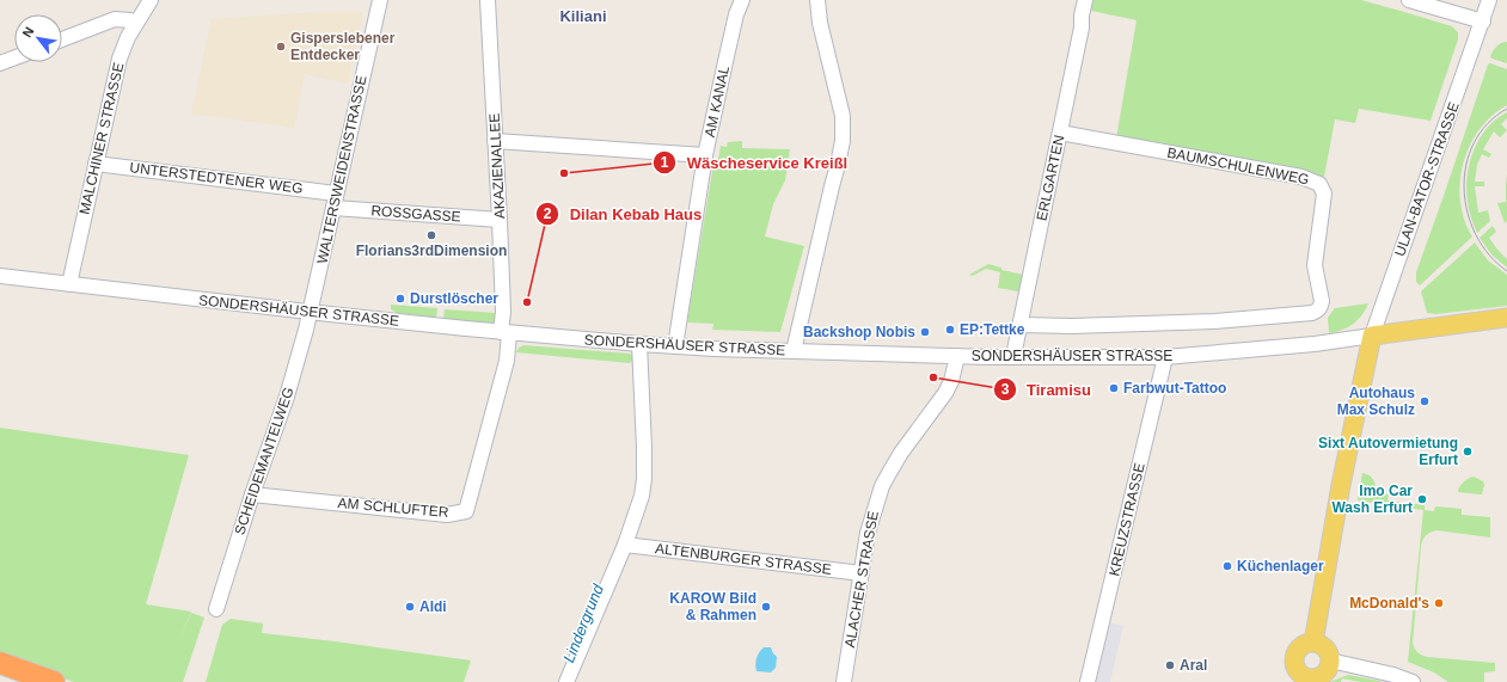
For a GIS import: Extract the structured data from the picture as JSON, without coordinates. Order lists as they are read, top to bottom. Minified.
{"streets":{"street":["AM KANAL","MALCHINER STRASSE","AKAZIENALLEE","BAUMSCHULENWEG","WALTERSWEIDENSTRASSE","UNTERSTEDTENER WEG","ERLGARTEN","ULAN-BATOR-STRASSE","ROSSGASSE","SONDERSHÄUSER STRASSE","SCHEIDEMANTELWEG","AM SCHLUFTER","KREUZSTRASSE","ALTENBURGER STRASSE","ALACHER STRASSE"]},"crossings":[["AM KANAL","SONDERSHÄUSER STRASSE"],["MALCHINER STRASSE","UNTERSTEDTENER WEG"],["MALCHINER STRASSE","SONDERSHÄUSER STRASSE"],["AKAZIENALLEE","ROSSGASSE"],["AKAZIENALLEE","SONDERSHÄUSER STRASSE"],["AKAZIENALLEE","AM SCHLUFTER"],["BAUMSCHULENWEG","ERLGARTEN"],["WALTERSWEIDENSTRASSE","UNTERSTEDTENER WEG"],["WALTERSWEIDENSTRASSE","ROSSGASSE"],["WALTERSWEIDENSTRASSE","SONDERSHÄUSER STRASSE"],["WALTERSWEIDENSTRASSE","SCHEIDEMANTELWEG"],["ERLGARTEN","SONDERSHÄUSER STRASSE"],["ULAN-BATOR-STRASSE","SONDERSHÄUSER STRASSE"],["SONDERSHÄUSER STRASSE","SCHEIDEMANTELWEG"],["SONDERSHÄUSER STRASSE","AM SCHLUFTER"],["SONDERSHÄUSER STRASSE","KREUZSTRASSE"],["SONDERSHÄUSER STRASSE","ALACHER STRASSE"],["SCHEIDEMANTELWEG","AM SCHLUFTER"],["ALTENBURGER STRASSE","ALACHER STRASSE"]],"districts":["Kiliani"],"water":["Lindergrund"],"places":["Gisperslebener Entdecker","Wäscheservice Kreißl","Florians3rdDimension","Durstlöscher","Dilan Kebab Haus","EP:Tettke","Backshop Nobis","Tiramisu","Farbwut-Tattoo","Autohaus Max Schulz","Sixt Autovermietung Erfurt","Imo Car Wash Erfurt","Küchenlager","McDonald's","Aldi","KAROW Bild & Rahmen","Aral"],"north":"top left"}
